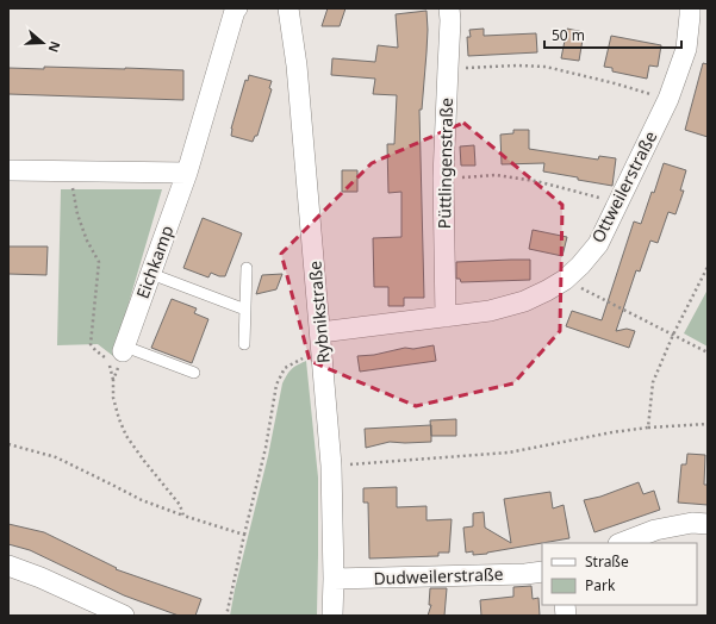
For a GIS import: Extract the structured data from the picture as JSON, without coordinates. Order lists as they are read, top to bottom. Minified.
{"streets":{"street":["Püttlingenstraße","Ottweilerstraße","Eichkamp","Rybnikstraße","Dudweilerstraße"]},"crossings":[["Püttlingenstraße","Ottweilerstraße"],["Ottweilerstraße","Rybnikstraße"],["Rybnikstraße","Dudweilerstraße"]],"legend":["Straße","Park"],"scale_bar":"50 m","north":"right"}
